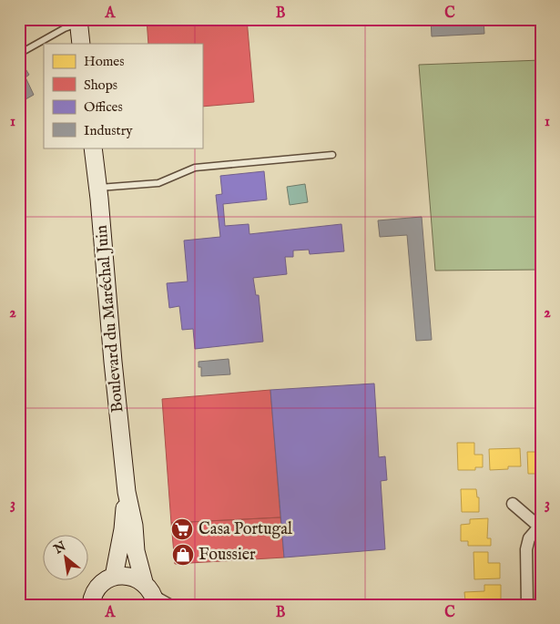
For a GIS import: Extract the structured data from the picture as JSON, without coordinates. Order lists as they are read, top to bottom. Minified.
{"streets":{"main road":["Boulevard du Maréchal Juin"]},"places":{"supermarket":["Casa Portugal"],"shop":["Foussier"]},"legend":["Homes","Shops","Offices","Industry"],"north":"top left","grid":{"columns":["A","B","C"],"rows":["1","2","3"]}}
